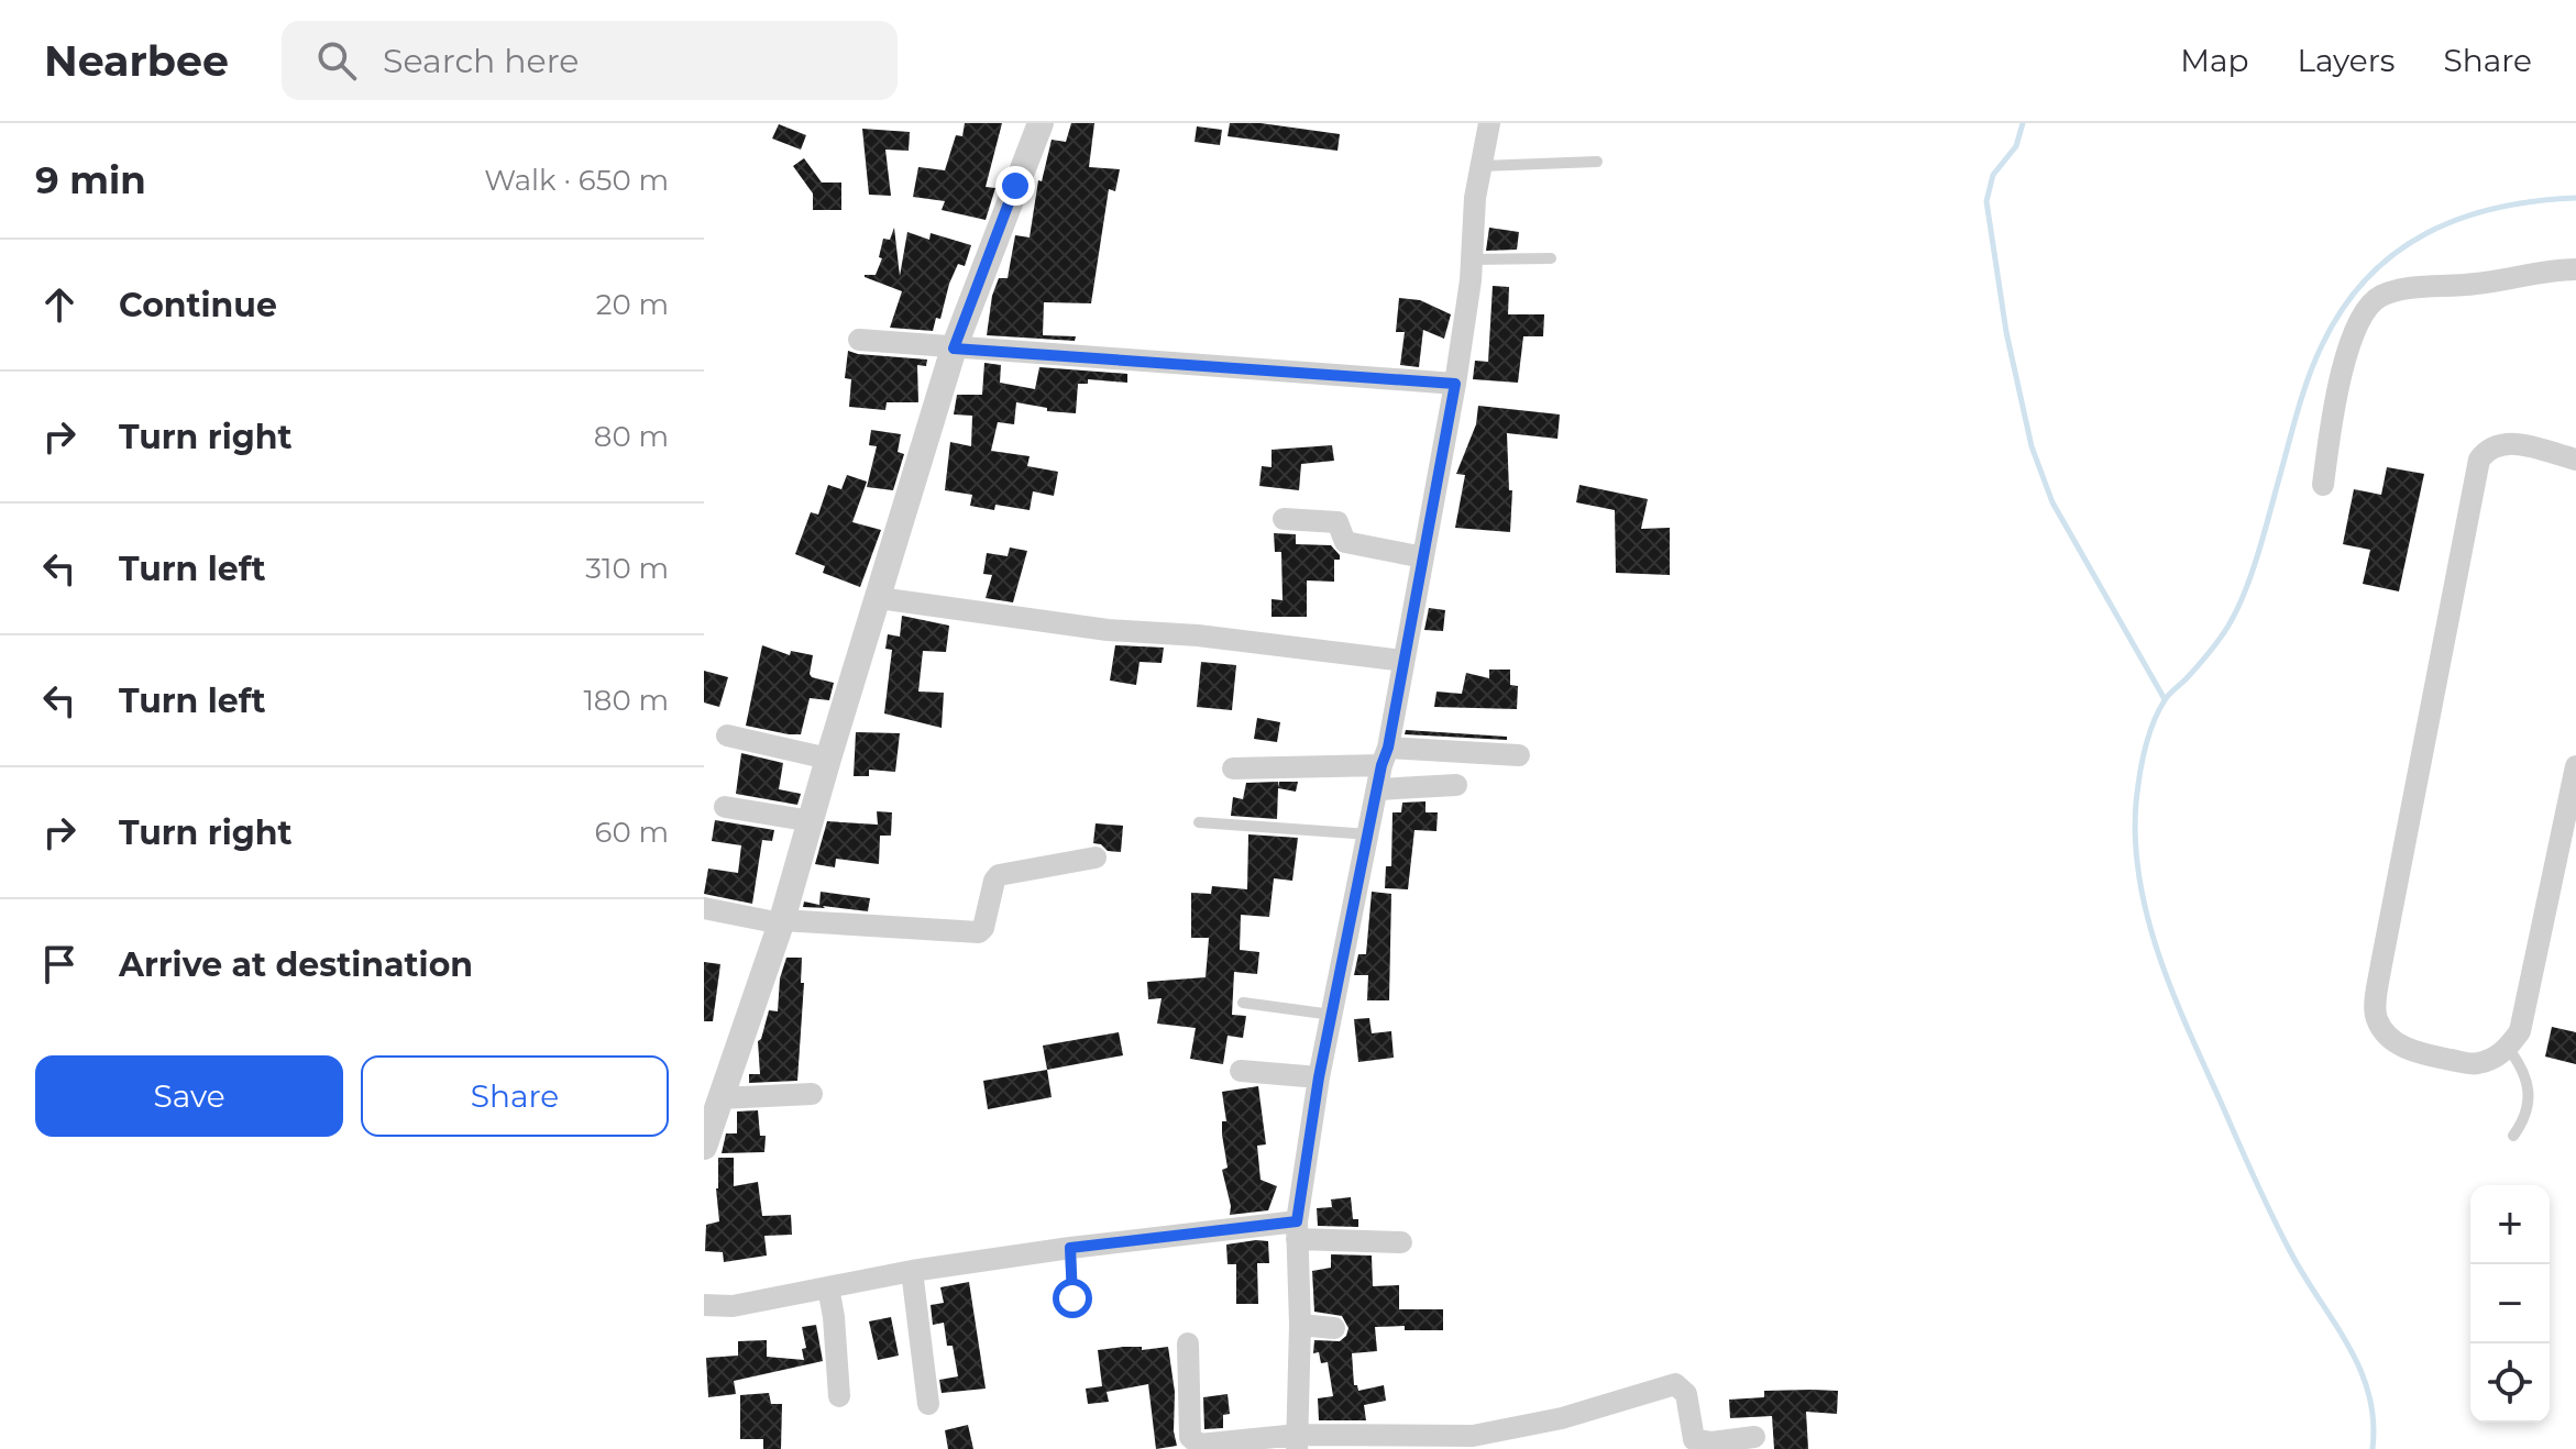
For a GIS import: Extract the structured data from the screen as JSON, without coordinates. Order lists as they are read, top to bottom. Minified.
{"page":{"header":"Nearbee","search":"Search here","nav":["Map","Layers","Share"],"heading":["9 min","Walk · 650 m"],"list":[["Continue","20 m"],["Turn right","80 m"],["Turn left","310 m"],["Turn left","180 m"],["Turn right","60 m"],"Arrive at destination"],"buttons":["Save","Share"],"map_buttons":["+","−"]}}
